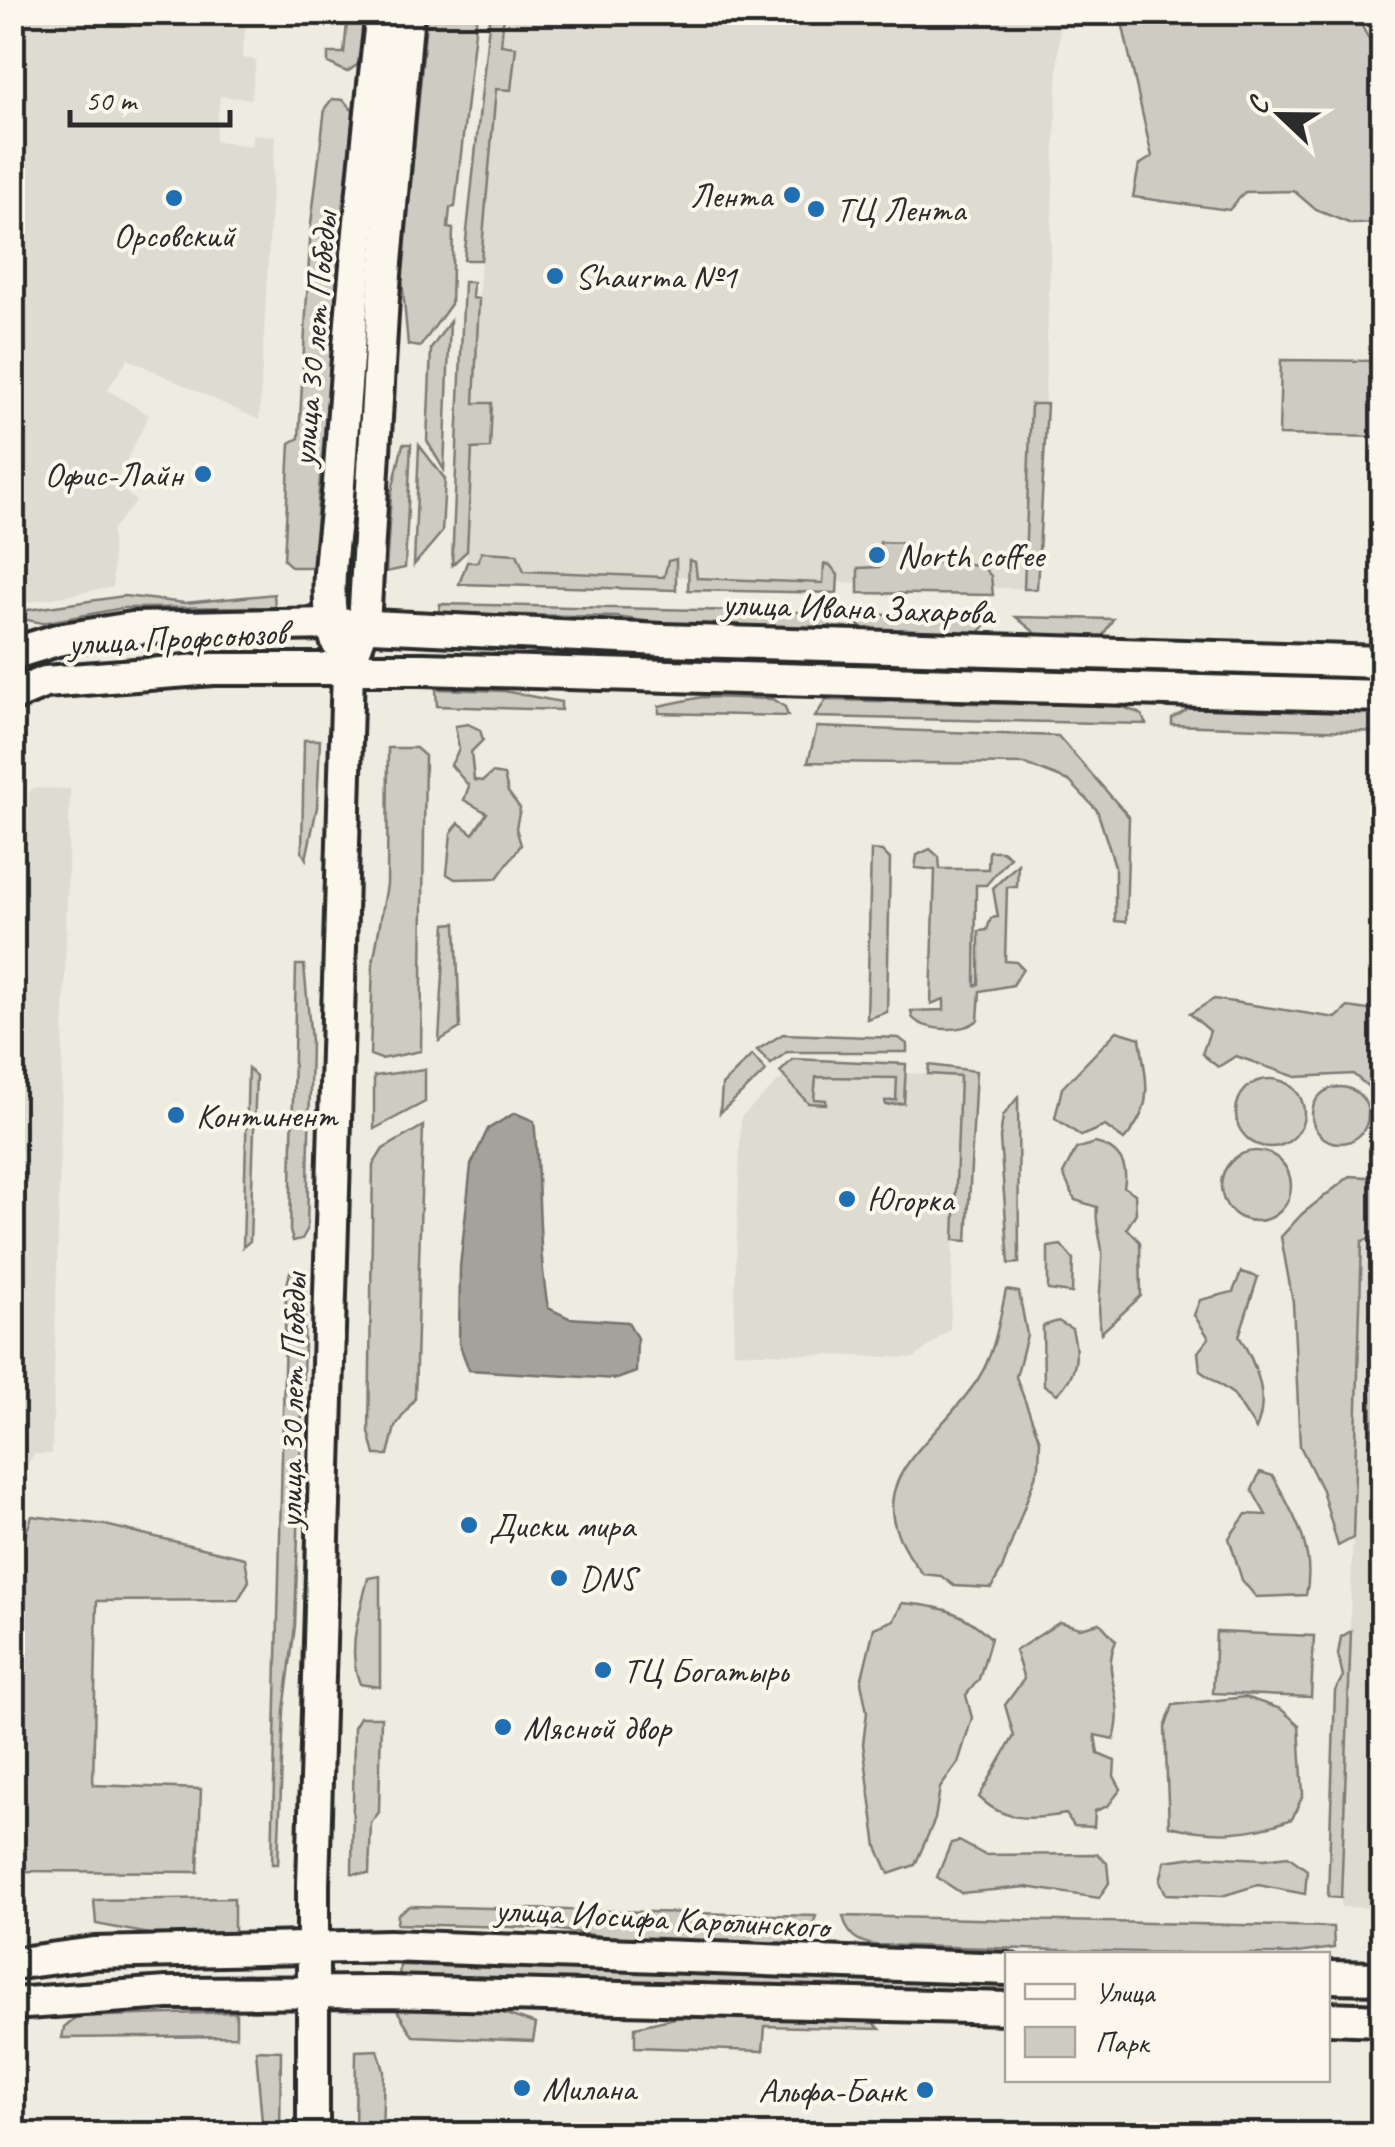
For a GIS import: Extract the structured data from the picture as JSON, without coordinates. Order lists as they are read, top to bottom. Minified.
{"streets":{"main road":["улица 30 лет Победы","улица Ивана Захарова","улица Профсоюзов","улица Иосифа Каролинского"]},"crossings":[["улица 30 лет Победы","улица Ивана Захарова"],["улица 30 лет Победы","улица Профсоюзов"],["улица 30 лет Победы","улица Иосифа Каролинского"],["улица Ивана Захарова","улица Профсоюзов"]],"places":["Лента","Орсовский","ТЦ Лента","Shaurma №1","Офис-Лайн","North coffee","Континент","Югорка","Диски мира","DNS","ТЦ Богатырь","Мясной двор","Милана","Альфа-Банк"],"legend":["Улица","Парк"],"scale_bar":"50 m","north":"left"}
